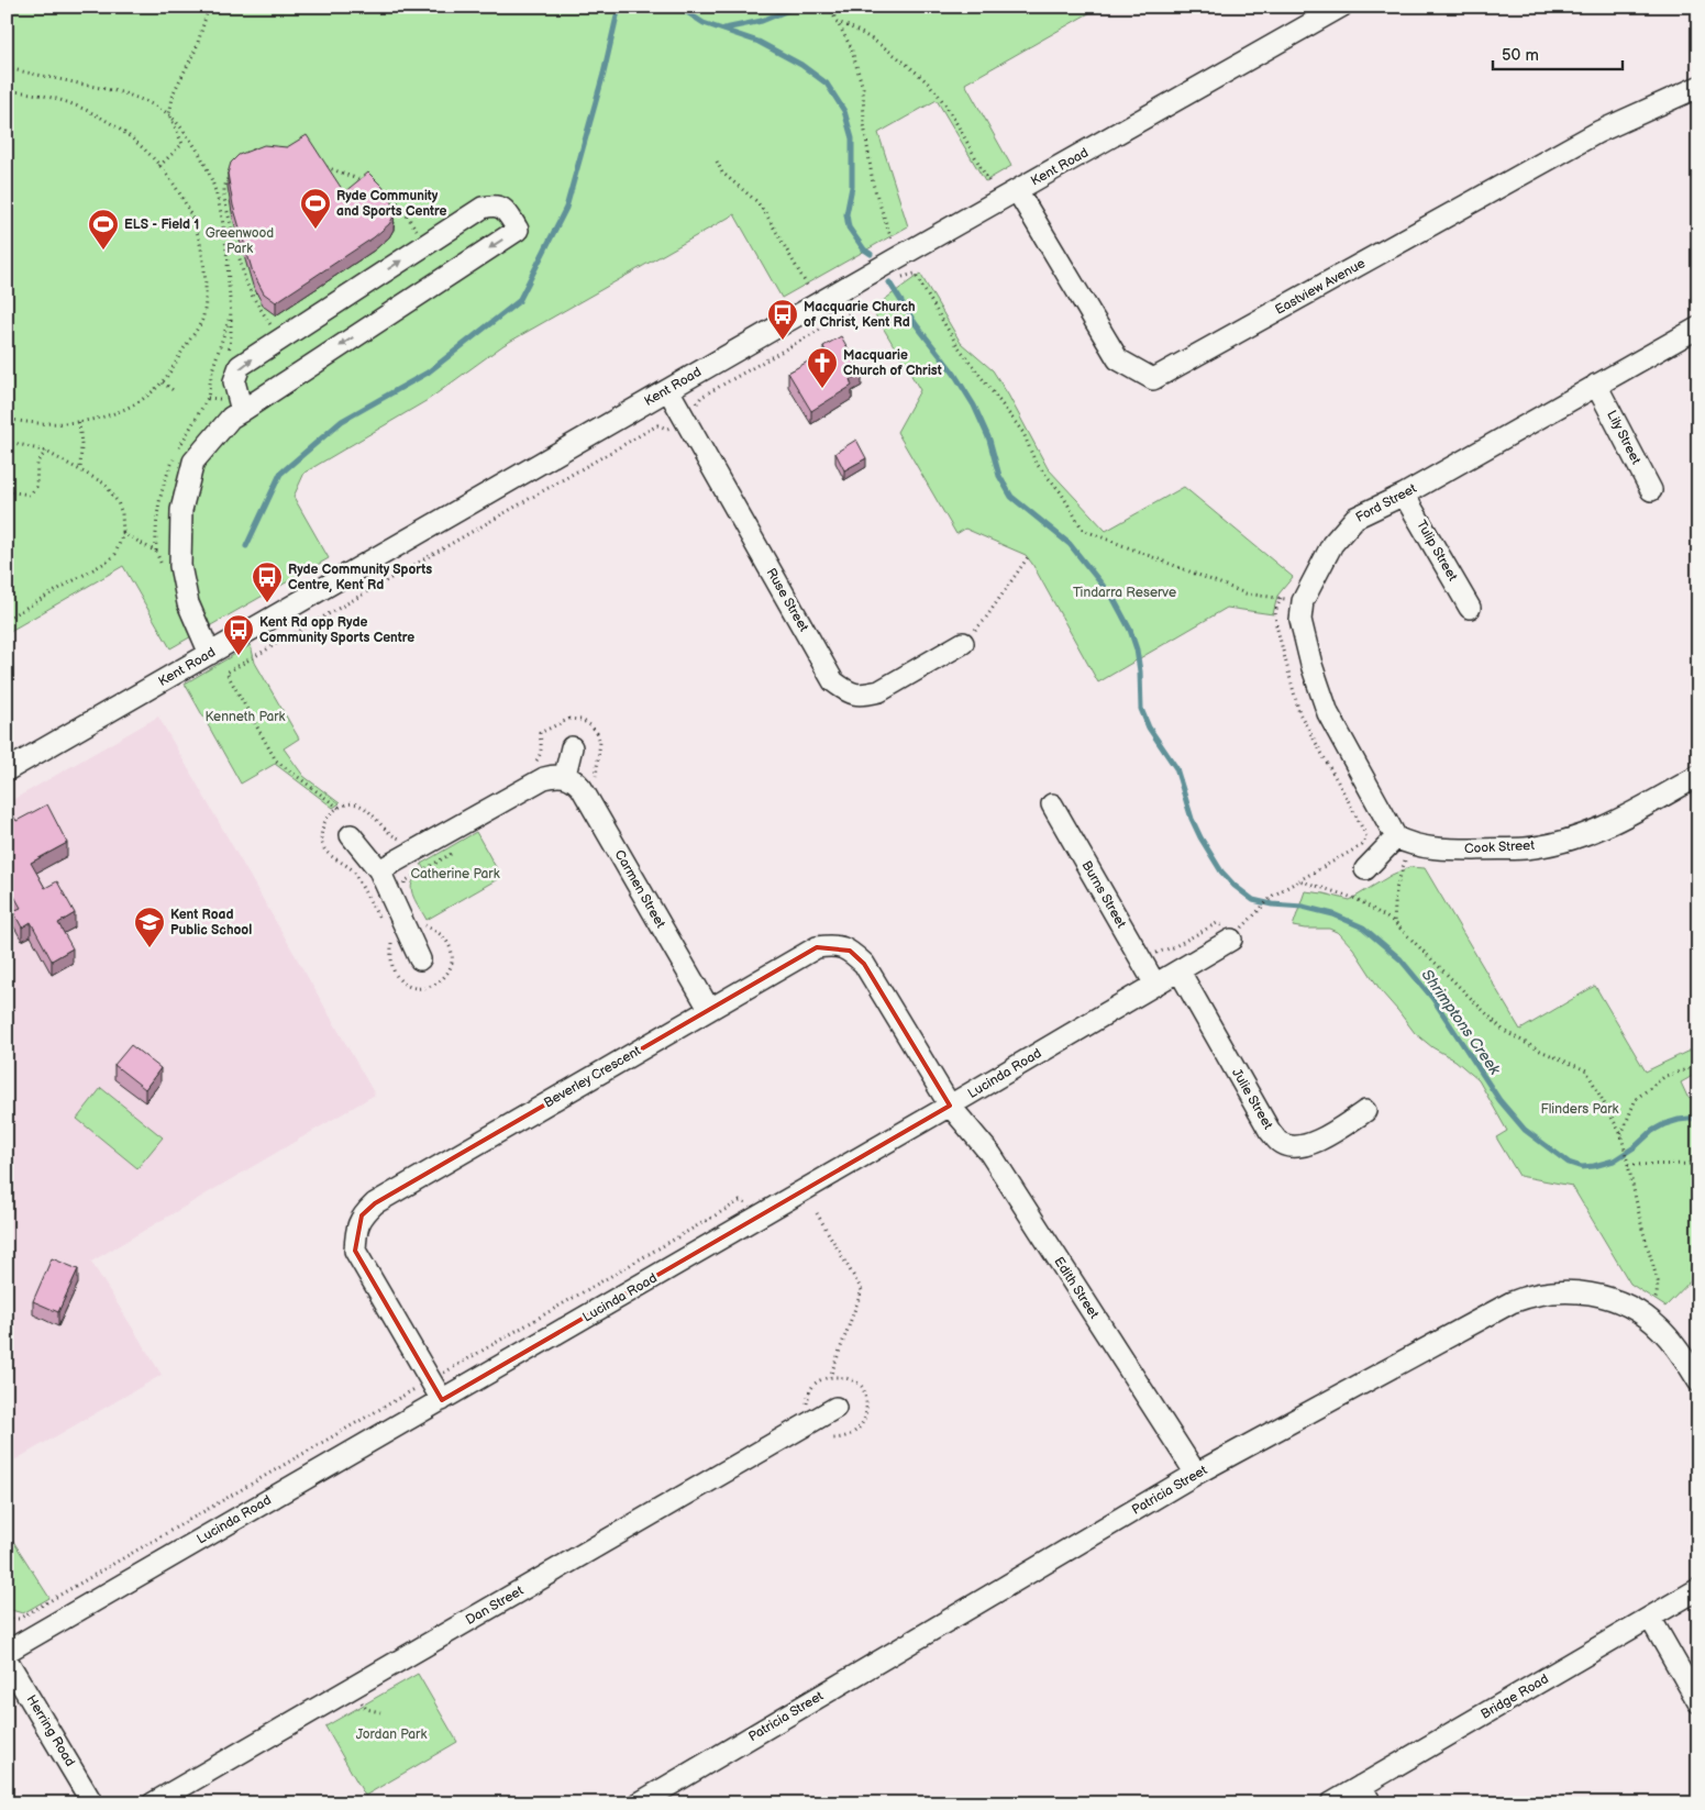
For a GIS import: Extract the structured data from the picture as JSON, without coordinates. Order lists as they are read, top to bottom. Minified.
{"streets":{"street":["Kent Road","Eastview Avenue","Lily Street","Ford Street","Tulip Street","Ruse Street","Cook Street","Carmen Street","Burns Street","Lucinda Road","Beverley Crescent","Julie Street","Edith Street","Patricia Street","Dan Street","Bridge Road","Herring Road"]},"crossings":[["Kent Road","Eastview Avenue"],["Kent Road","Ruse Street"],["Lily Street","Ford Street"],["Ford Street","Tulip Street"],["Carmen Street","Beverley Crescent"],["Burns Street","Lucinda Road"],["Lucinda Road","Beverley Crescent"],["Lucinda Road","Julie Street"],["Lucinda Road","Edith Street"],["Beverley Crescent","Edith Street"],["Edith Street","Patricia Street"]],"water":["Shrimptons Creek"],"parks":["Greenwood Park","Tindarra Reserve","Kenneth Park","Catherine Park","Flinders Park","Jordan Park"],"places":{"sports":["Ryde Community and Sports Centre","ELS - Field 1"],"bus stop":["Macquarie Church of Christ, Kent Rd","Ryde Community Sports Centre, Kent Rd","Kent Rd opp Ryde Community Sports Centre"],"church":["Macquarie Church of Christ"],"school or university":["Kent Road Public School"]},"scale_bar":"50 m"}
